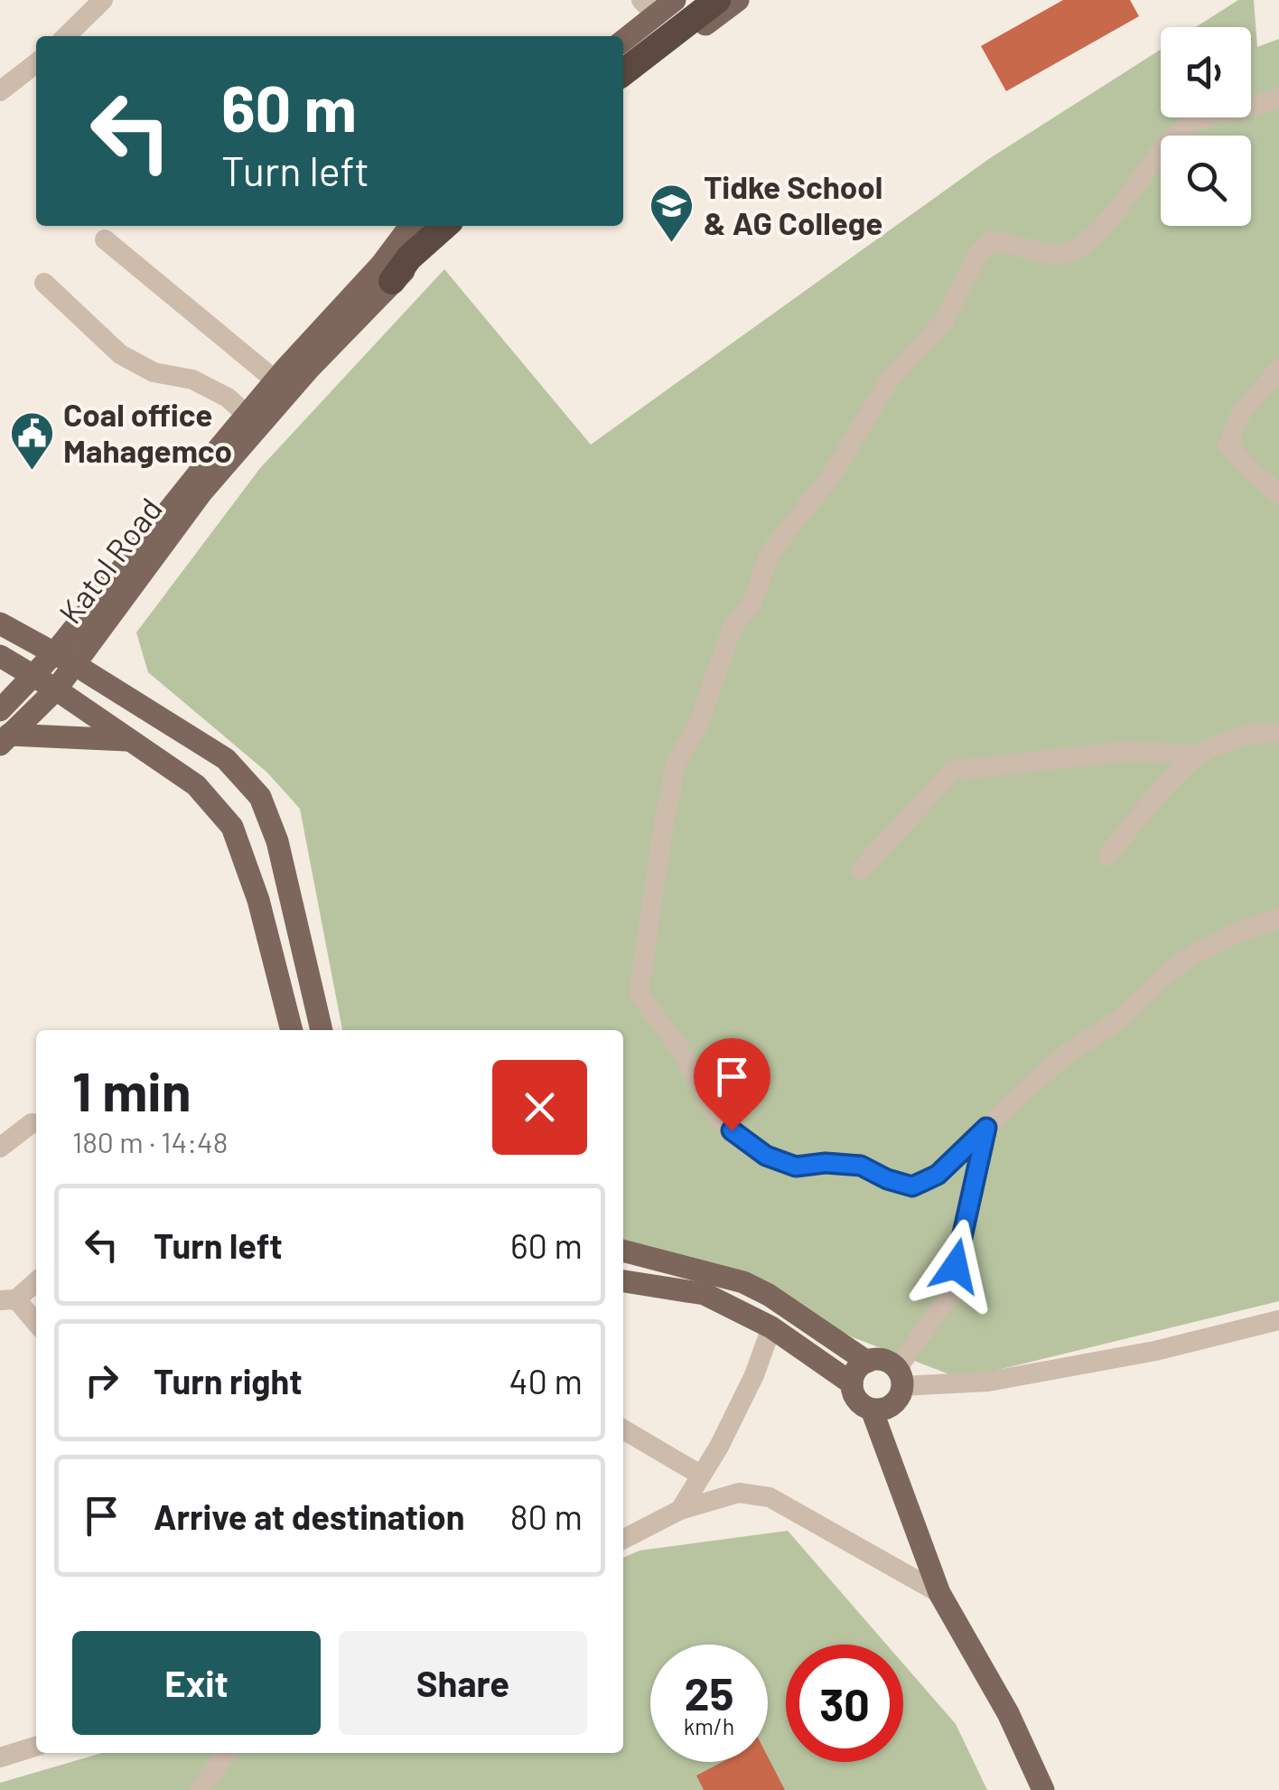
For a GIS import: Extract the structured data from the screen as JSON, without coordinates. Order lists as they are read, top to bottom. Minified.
{"streets":{"main road":["Katol Road"]},"places":{"school or university":["Tidke School & AG College"],"public building":["Coal office Mahagemco"]},"page":{"turn":["60 m","Turn left"],"heading":["1 min","180 m · 14:48"],"list":[{"name":"Turn left","value":"60 m"},{"name":"Turn right","value":"40 m"},{"name":"Arrive at destination","value":"80 m"}],"buttons":["Exit","Share"],"speed":"25 km/h","limit":"30"}}
